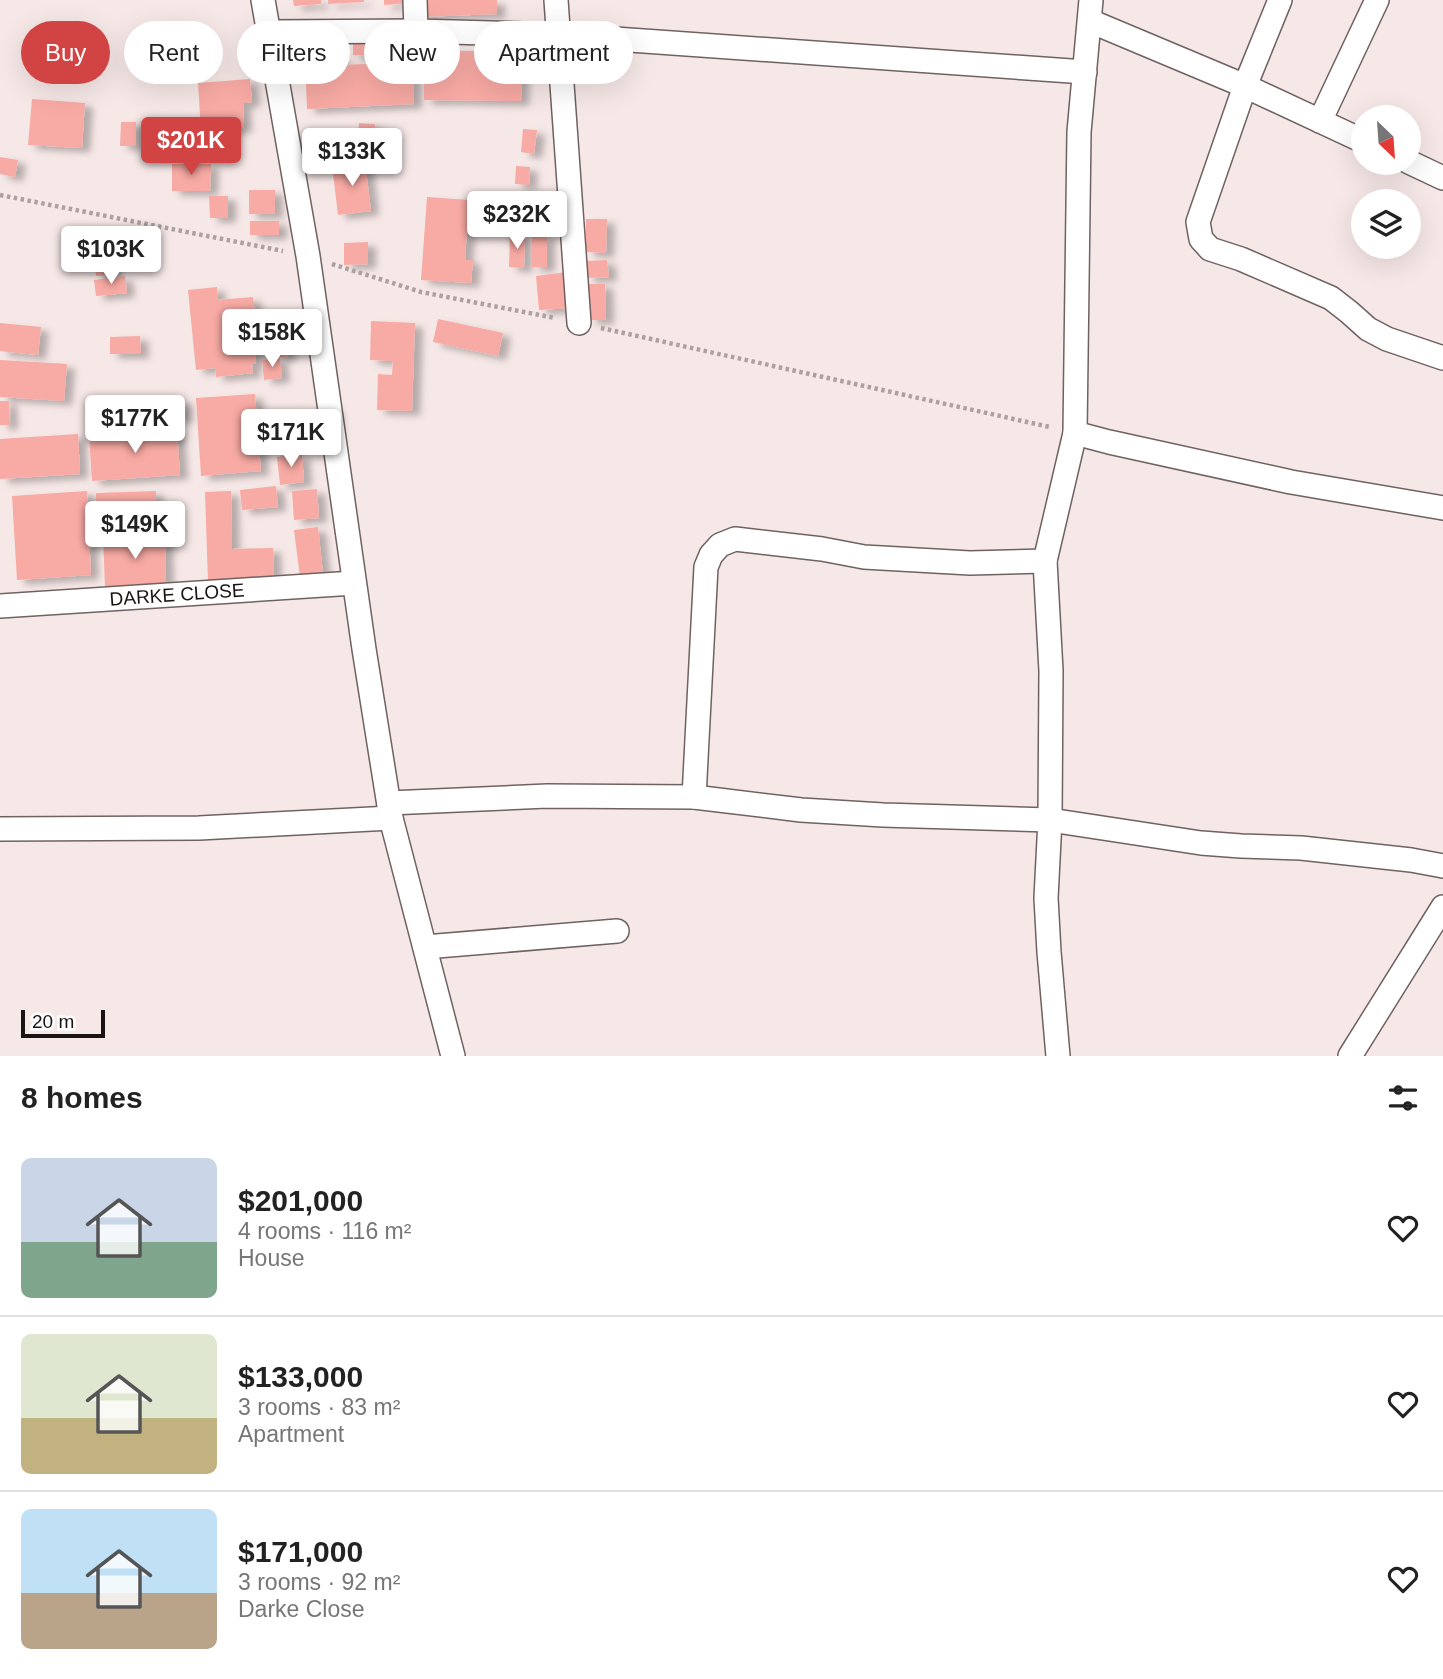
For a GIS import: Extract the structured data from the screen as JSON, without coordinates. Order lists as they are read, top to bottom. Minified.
{"streets":{"street":["DARKE CLOSE"]},"scale_bar":"20 m","north":"bottom right","page":{"chip":["Buy","Rent","Filters","New","Apartment"],"price":["$201K","$133K","$232K","$103K","$158K","$177K","$171K","$149K"],"scale":"20 m","heading":"8 homes","list":[{"name":"$201,000","note":"4 rooms · 116 m² · House"},{"name":"$133,000","note":"3 rooms · 83 m² · Apartment"},{"name":"$171,000","note":"3 rooms · 92 m² · Darke Close"}]}}
